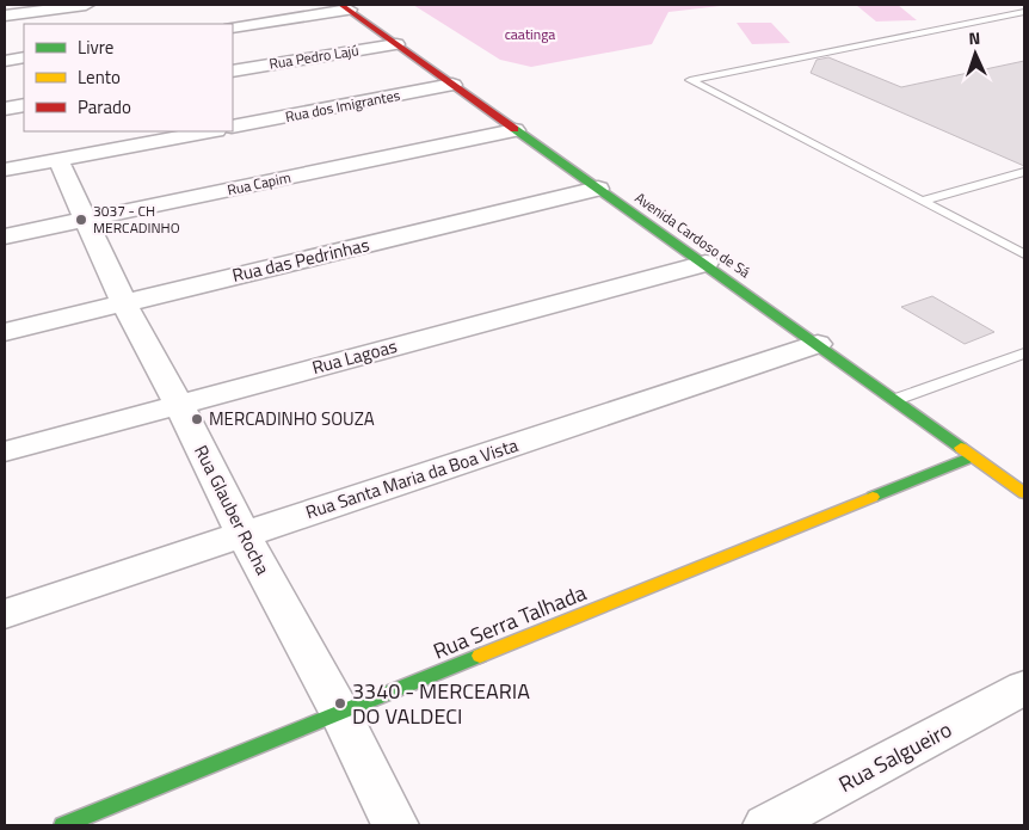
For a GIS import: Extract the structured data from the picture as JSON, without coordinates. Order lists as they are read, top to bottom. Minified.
{"streets":{"main road":["Avenida Cardoso de Sá","Rua Serra Talhada"],"street":["Rua Pedro Lajú","Rua dos Imigrantes","Rua Capim","Rua das Pedrinhas","Rua Lagoas","Rua Santa Maria da Boa Vista","Rua Glauber Rocha","Rua Salgueiro"]},"crossings":[["Rua Pedro Lajú","Avenida Cardoso de Sá"],["Rua dos Imigrantes","Avenida Cardoso de Sá"],["Rua Capim","Avenida Cardoso de Sá"],["Rua Capim","Rua Glauber Rocha"],["Avenida Cardoso de Sá","Rua das Pedrinhas"],["Avenida Cardoso de Sá","Rua Lagoas"],["Avenida Cardoso de Sá","Rua Santa Maria da Boa Vista"],["Avenida Cardoso de Sá","Rua Serra Talhada"],["Rua das Pedrinhas","Rua Glauber Rocha"],["Rua Lagoas","Rua Glauber Rocha"],["Rua Santa Maria da Boa Vista","Rua Glauber Rocha"],["Rua Glauber Rocha","Rua Serra Talhada"]],"parks":["caatinga"],"places":["3037 - CH MERCADINHO","MERCADINHO SOUZA","3340 - MERCEARIA DO VALDECI"],"legend":["Livre","Lento","Parado"],"north":"top"}
